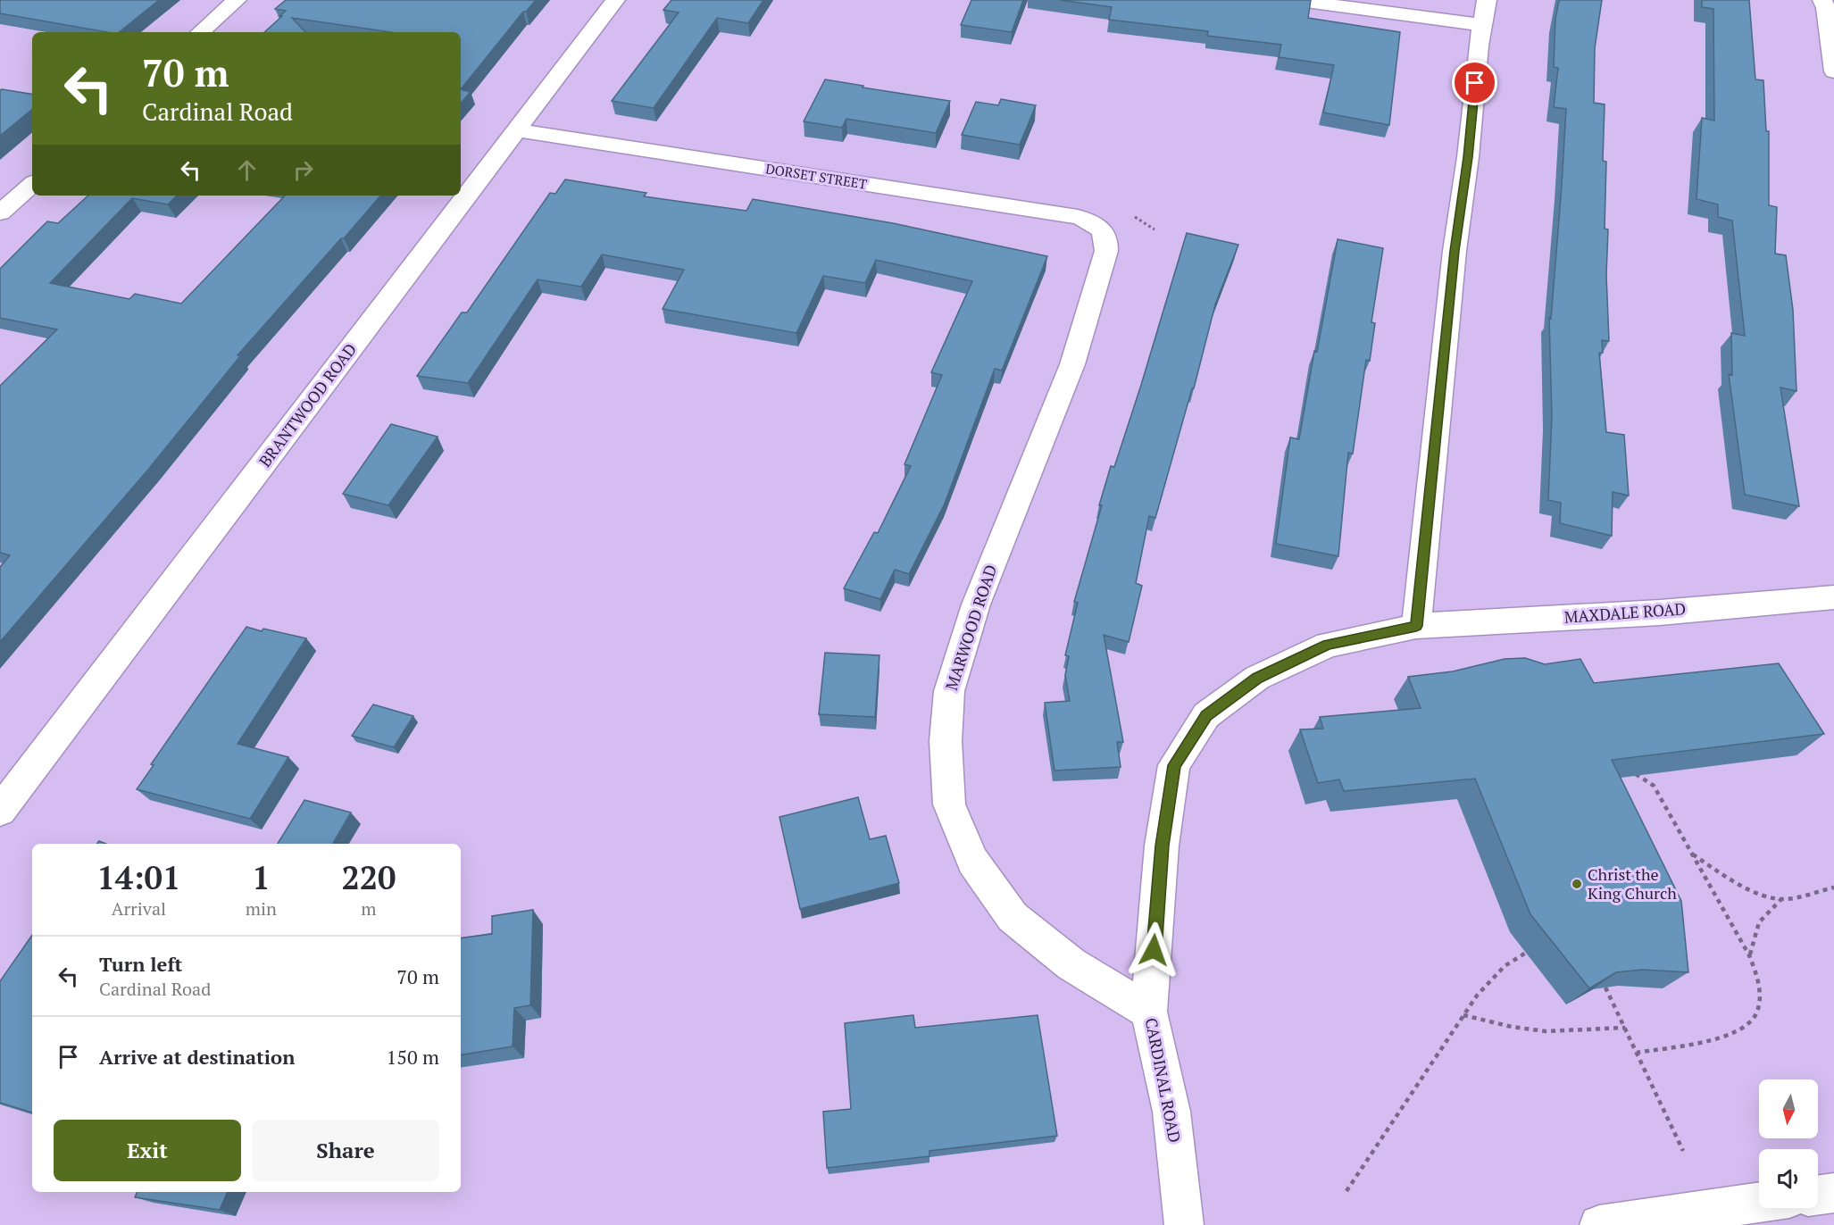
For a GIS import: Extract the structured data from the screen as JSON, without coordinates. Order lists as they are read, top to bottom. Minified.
{"streets":{"street":["DORSET STREET","BRANTWOOD ROAD","MAXDALE ROAD","MARWOOD ROAD","CARDINAL ROAD"]},"crossings":[["DORSET STREET","BRANTWOOD ROAD"],["DORSET STREET","MARWOOD ROAD"],["MAXDALE ROAD","CARDINAL ROAD"],["MARWOOD ROAD","CARDINAL ROAD"]],"places":["Christ the King Church"],"north":"bottom","page":{"turn":["70 m","Cardinal Road"],"eta":["14:01","Arrival","1","min","220","m"],"list":[{"name":"Turn left","note":"Cardinal Road","value":"70 m"},{"name":"Arrive at destination","value":"150 m"}],"buttons":["Exit","Share"]}}
